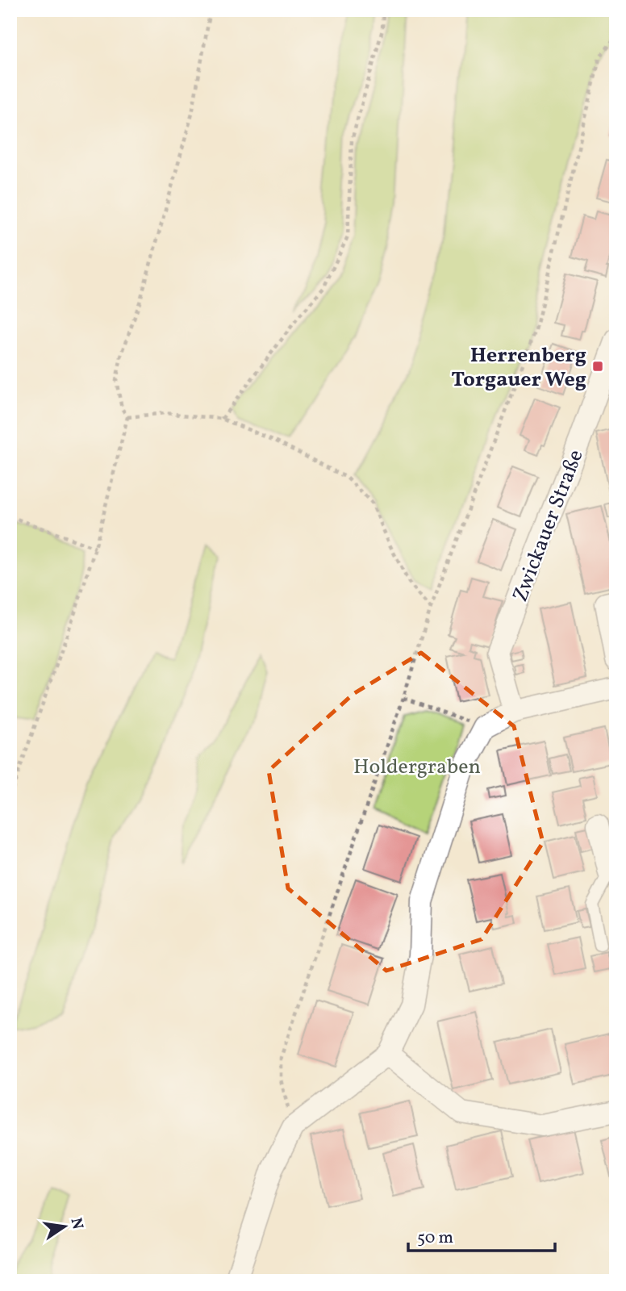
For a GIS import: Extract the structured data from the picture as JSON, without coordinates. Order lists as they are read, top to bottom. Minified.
{"streets":{"street":["Zwickauer Straße"]},"parks":["Holdergraben"],"places":{"transit":["Herrenberg Torgauer Weg"]},"scale_bar":"50 m","north":"right"}
